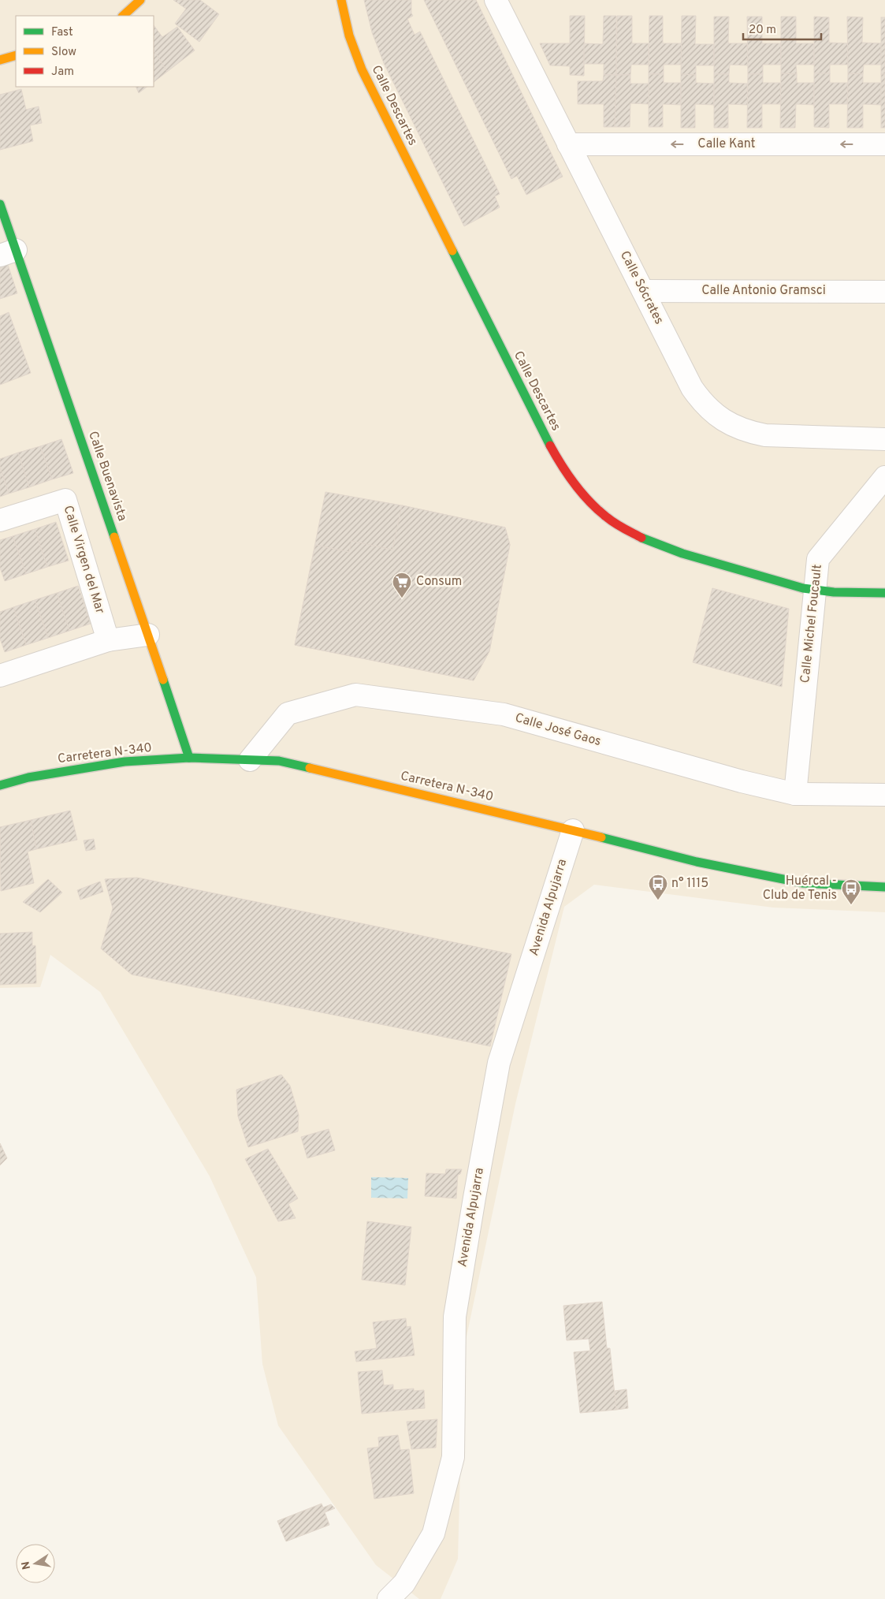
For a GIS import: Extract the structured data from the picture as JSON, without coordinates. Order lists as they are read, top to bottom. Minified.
{"streets":{"main road":["Calle Descartes","Calle Buenavista","Carretera N-340"],"street":["Calle Kant","Calle Sócrates","Calle Antonio Gramsci","Calle Virgen del Mar","Calle Michel Foucault","Calle José Gaos","Avenida Alpujarra"]},"crossings":[["Calle Descartes","Calle Michel Foucault"],["Calle Kant","Calle Sócrates"],["Calle Sócrates","Calle Antonio Gramsci"],["Calle Buenavista","Carretera N-340"],["Calle Michel Foucault","Calle José Gaos"],["Calle José Gaos","Carretera N-340"],["Carretera N-340","Avenida Alpujarra"]],"one_way":["Calle Kant"],"places":{"supermarket":["Consum"],"bus stop":["n° 1115","Huércal - Club de Tenis"]},"legend":["Fast","Slow","Jam"],"scale_bar":"20 m","north":"left"}
